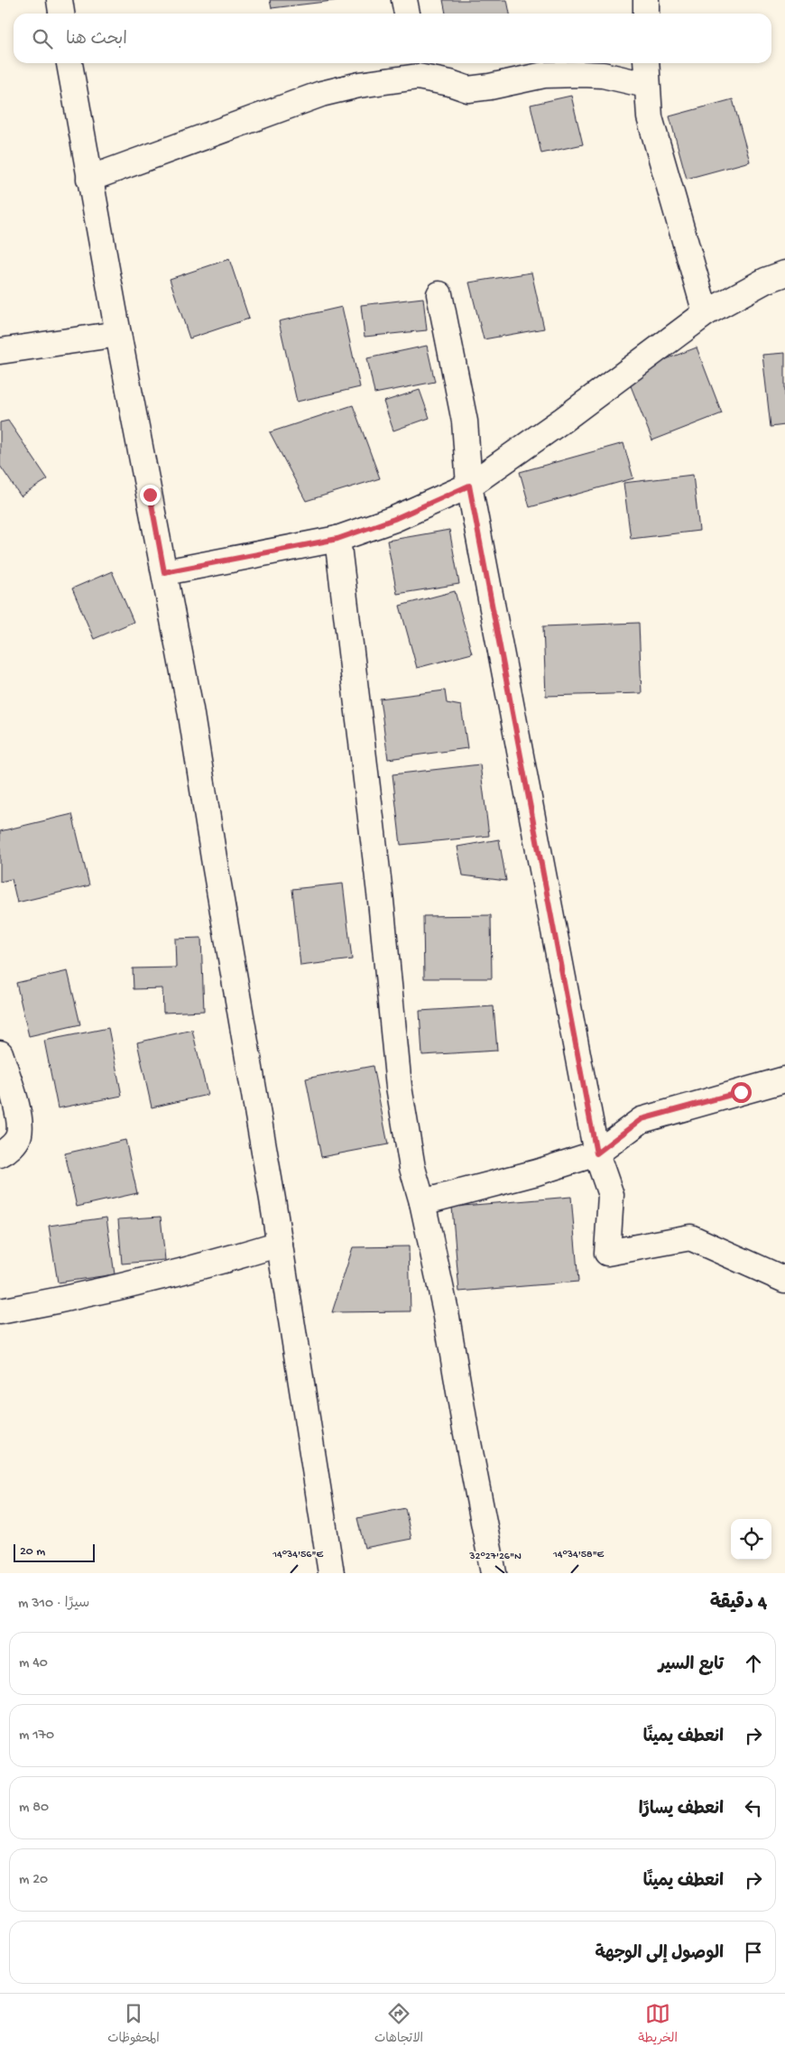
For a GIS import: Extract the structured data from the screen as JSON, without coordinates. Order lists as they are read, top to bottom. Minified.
{"scale_bar":"20 m","page":{"search":"ابحث هنا","scale":"20 m","heading":["4 دقيقة","سيرًا · 310 m"],"list":[["تابع السير","40 m"],["انعطف يمينًا","170 m"],["انعطف يسارًا","80 m"],["انعطف يمينًا","20 m"],"الوصول إلى الوجهة"],"nav":["الخريطة","الاتجاهات","المحفوظات"]},"coordinates":["14°34'56\"E","14°34'58\"E","32°27'26\"N"]}
